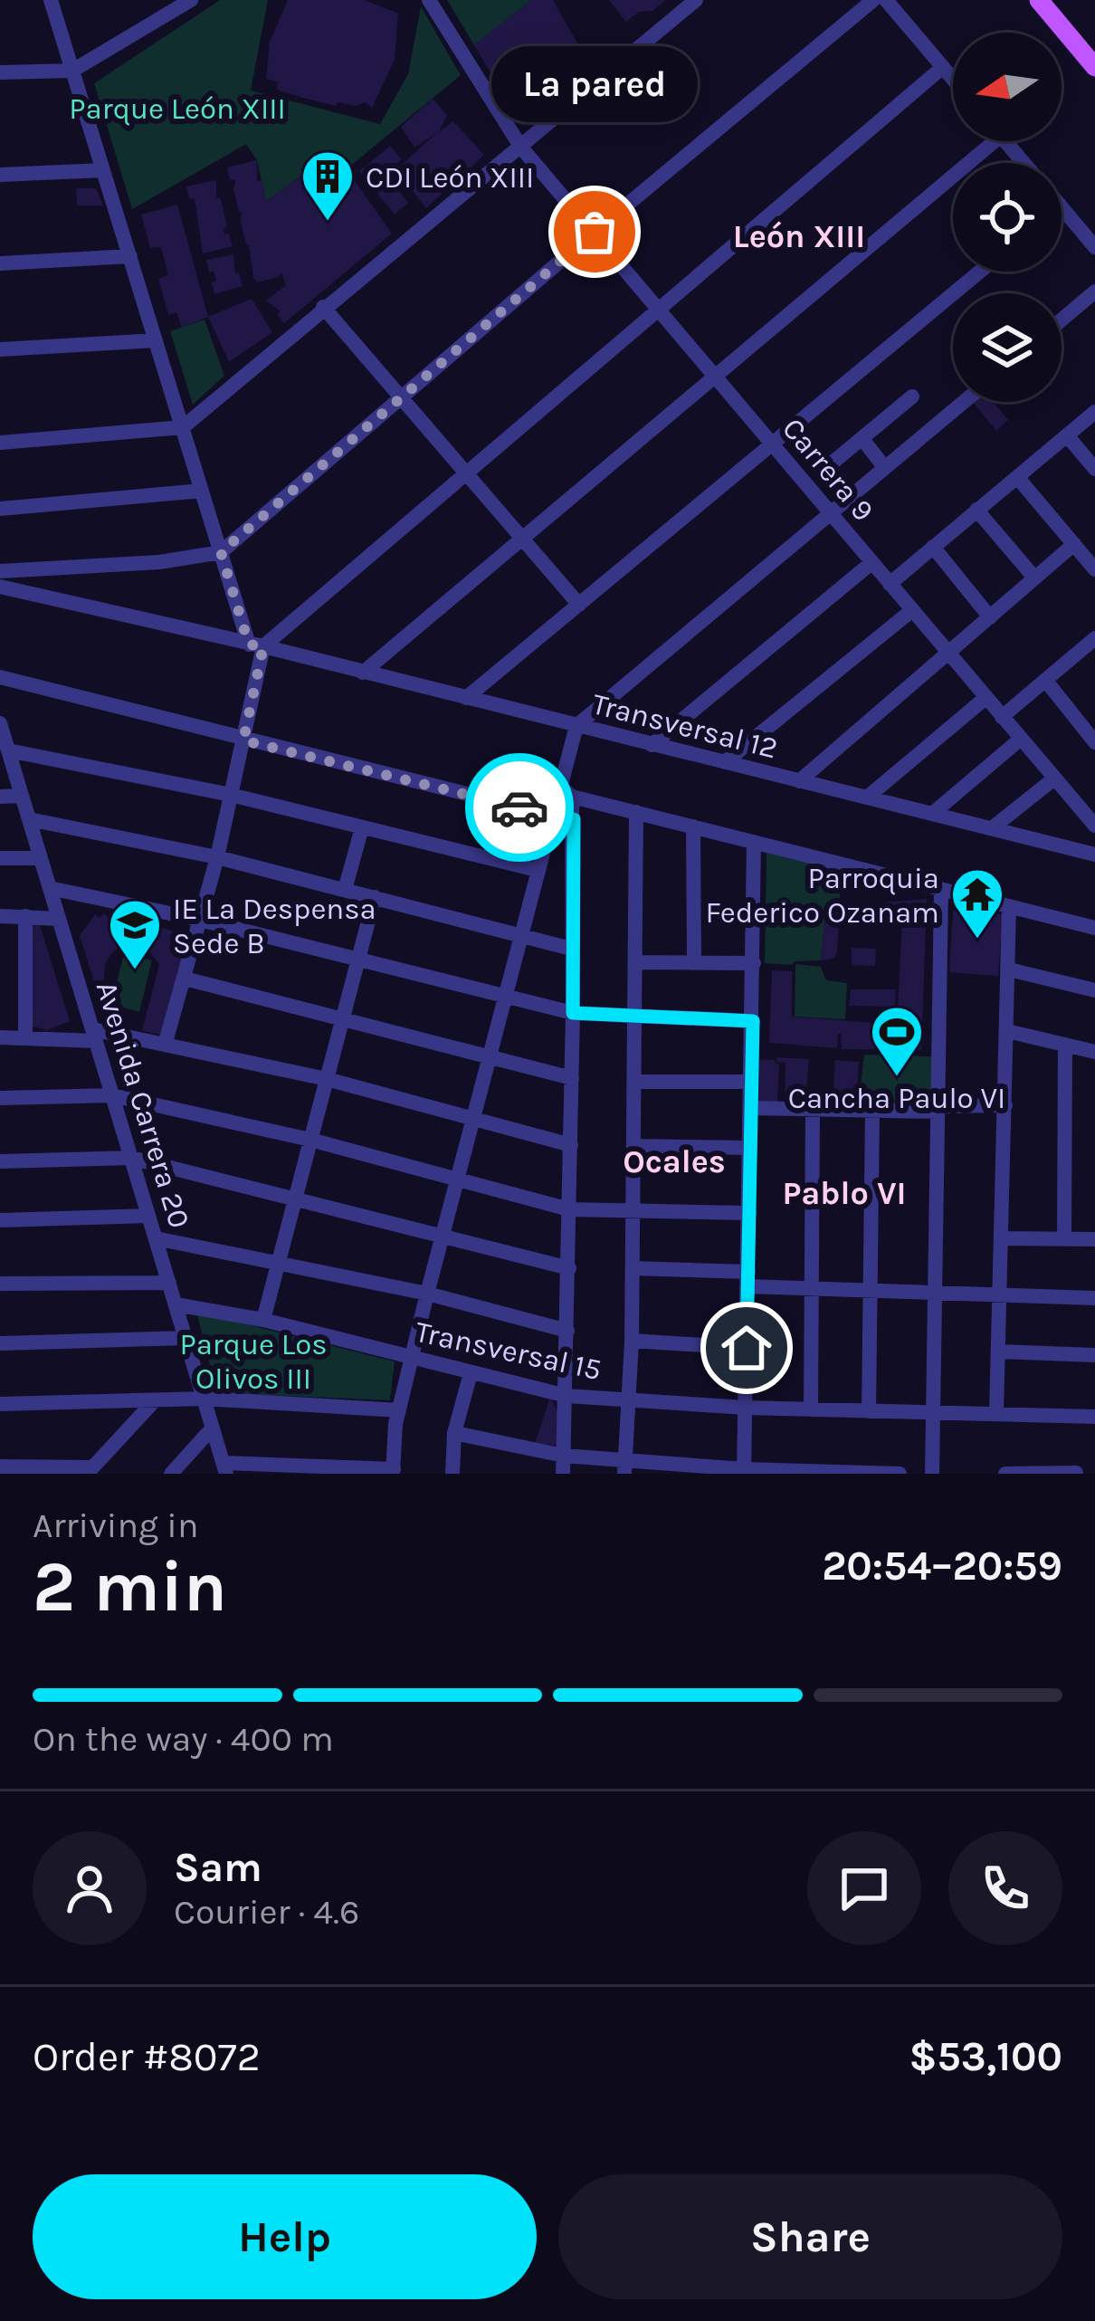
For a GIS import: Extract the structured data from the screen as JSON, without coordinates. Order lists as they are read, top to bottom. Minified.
{"streets":{"street":["Carrera 9","Transversal 12","Avenida Carrera 20","Transversal 15"]},"crossings":[["Avenida Carrera 20","Transversal 15"]],"districts":["León XIII","Ocales","Pablo VI"],"parks":["Parque León XIII","Parque Los Olivos III"],"places":{"building":["CDI León XIII"],"other":["La pared"],"temple":["Parroquia Federico Ozanam"],"school or university":["IE La Despensa Sede B"],"sports":["Cancha Paulo VI"]},"north":"left","page":{"bubble":"La pared","heading":["2 min","Arriving in","20:54–20:59"],"panel":["Sam","Courier · 4.6","Order #8072","$53,100"],"bar":"On the way · 400 m","buttons":["Help","Share"]}}
